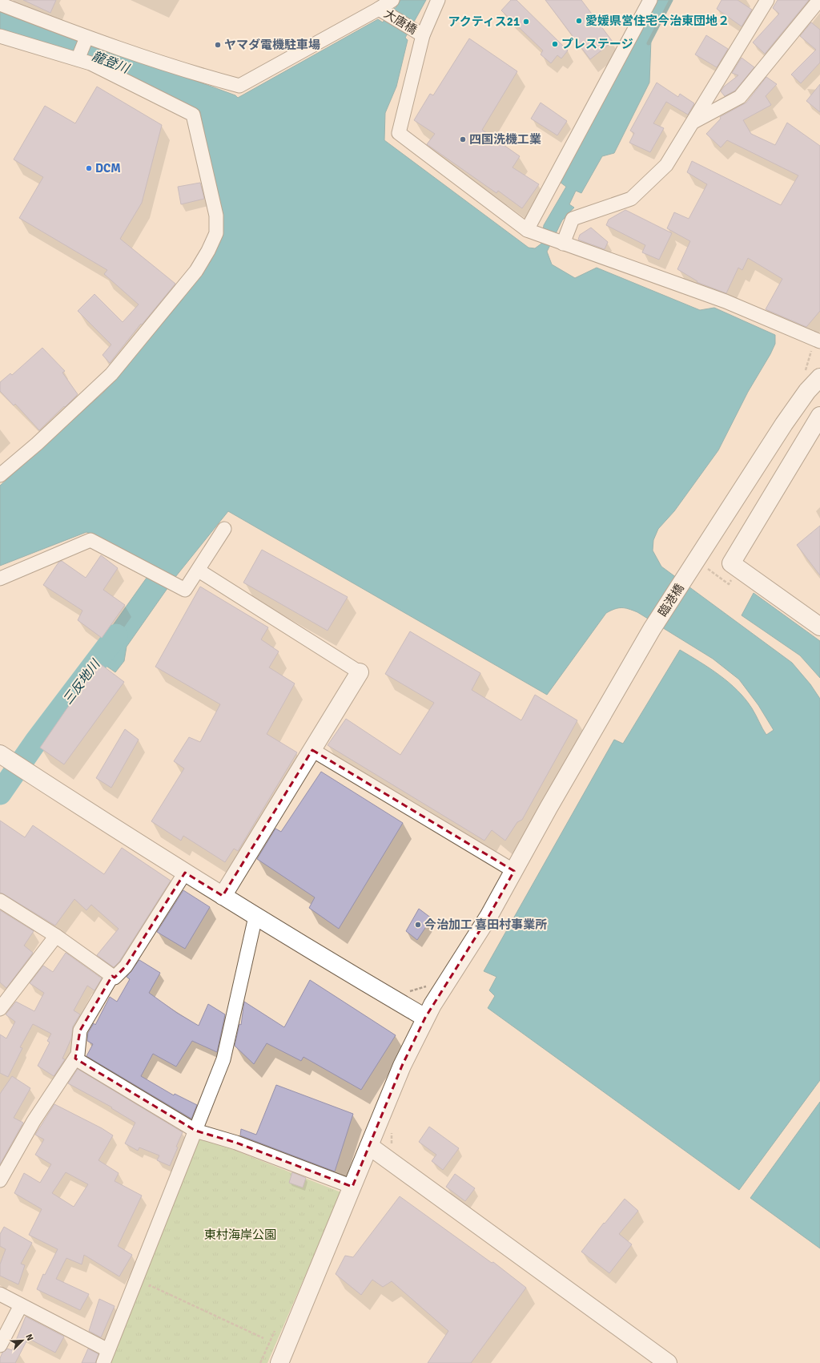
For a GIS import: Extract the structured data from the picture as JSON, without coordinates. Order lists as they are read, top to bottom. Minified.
{"streets":{"street":["大唐橋","臨港橋"]},"water":["龍登川","三反地川"],"parks":["東村海岸公園"],"places":["愛媛県営住宅今治東団地２","アクティス21","プレステージ","ヤマダ電機駐車場","四国洗機工業","DCM","今治加工 喜田村事業所"],"north":"top right"}
